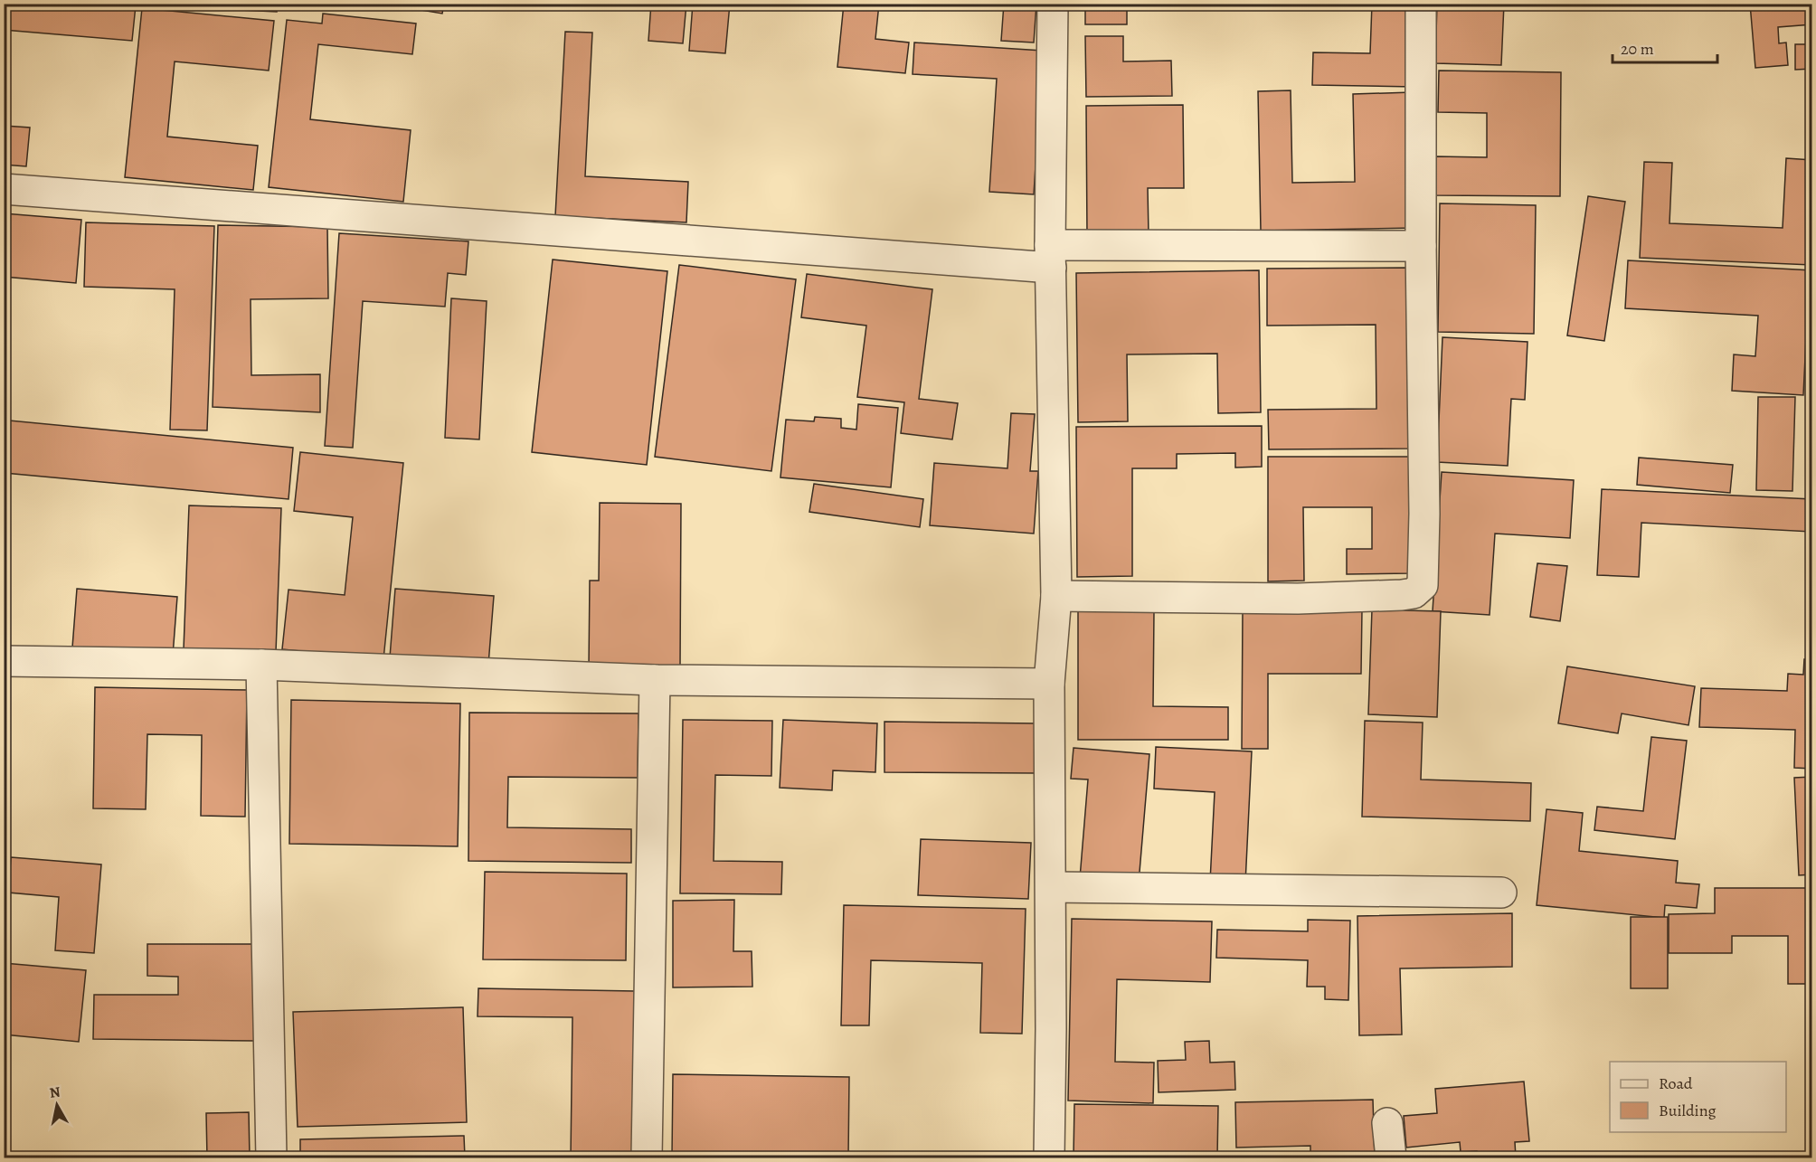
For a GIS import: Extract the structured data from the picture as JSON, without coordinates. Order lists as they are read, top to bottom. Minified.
{"legend":["Road","Building"],"scale_bar":"20 m","north":"top"}
